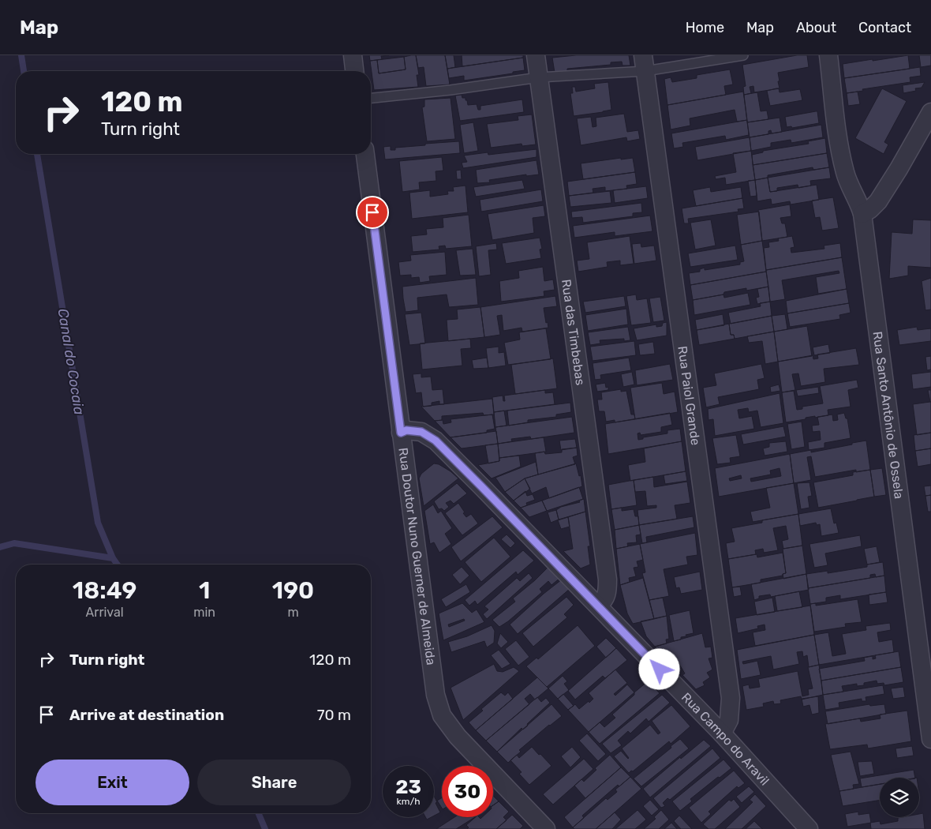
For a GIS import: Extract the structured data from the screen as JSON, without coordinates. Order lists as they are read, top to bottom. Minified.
{"streets":{"street":["Rua das Timbebas","Rua Paiol Grande","Rua Santo Antônio de Ossela","Rua Doutor Nuno Guerner de Almeida","Rua Campo do Aravil"]},"crossings":[["Rua das Timbebas","Rua Campo do Aravil"],["Rua Paiol Grande","Rua Campo do Aravil"],["Rua Doutor Nuno Guerner de Almeida","Rua Campo do Aravil"]],"water":["Canal do Cocaia"],"page":{"header":"Map","nav":["Home","Map","About","Contact"],"turn":["120 m","Turn right"],"eta":["18:49","Arrival","1","min","190","m"],"list":[{"name":"Turn right","value":"120 m"},{"name":"Arrive at destination","value":"70 m"}],"buttons":["Exit","Share"],"speed":"23 km/h","limit":"30"}}
